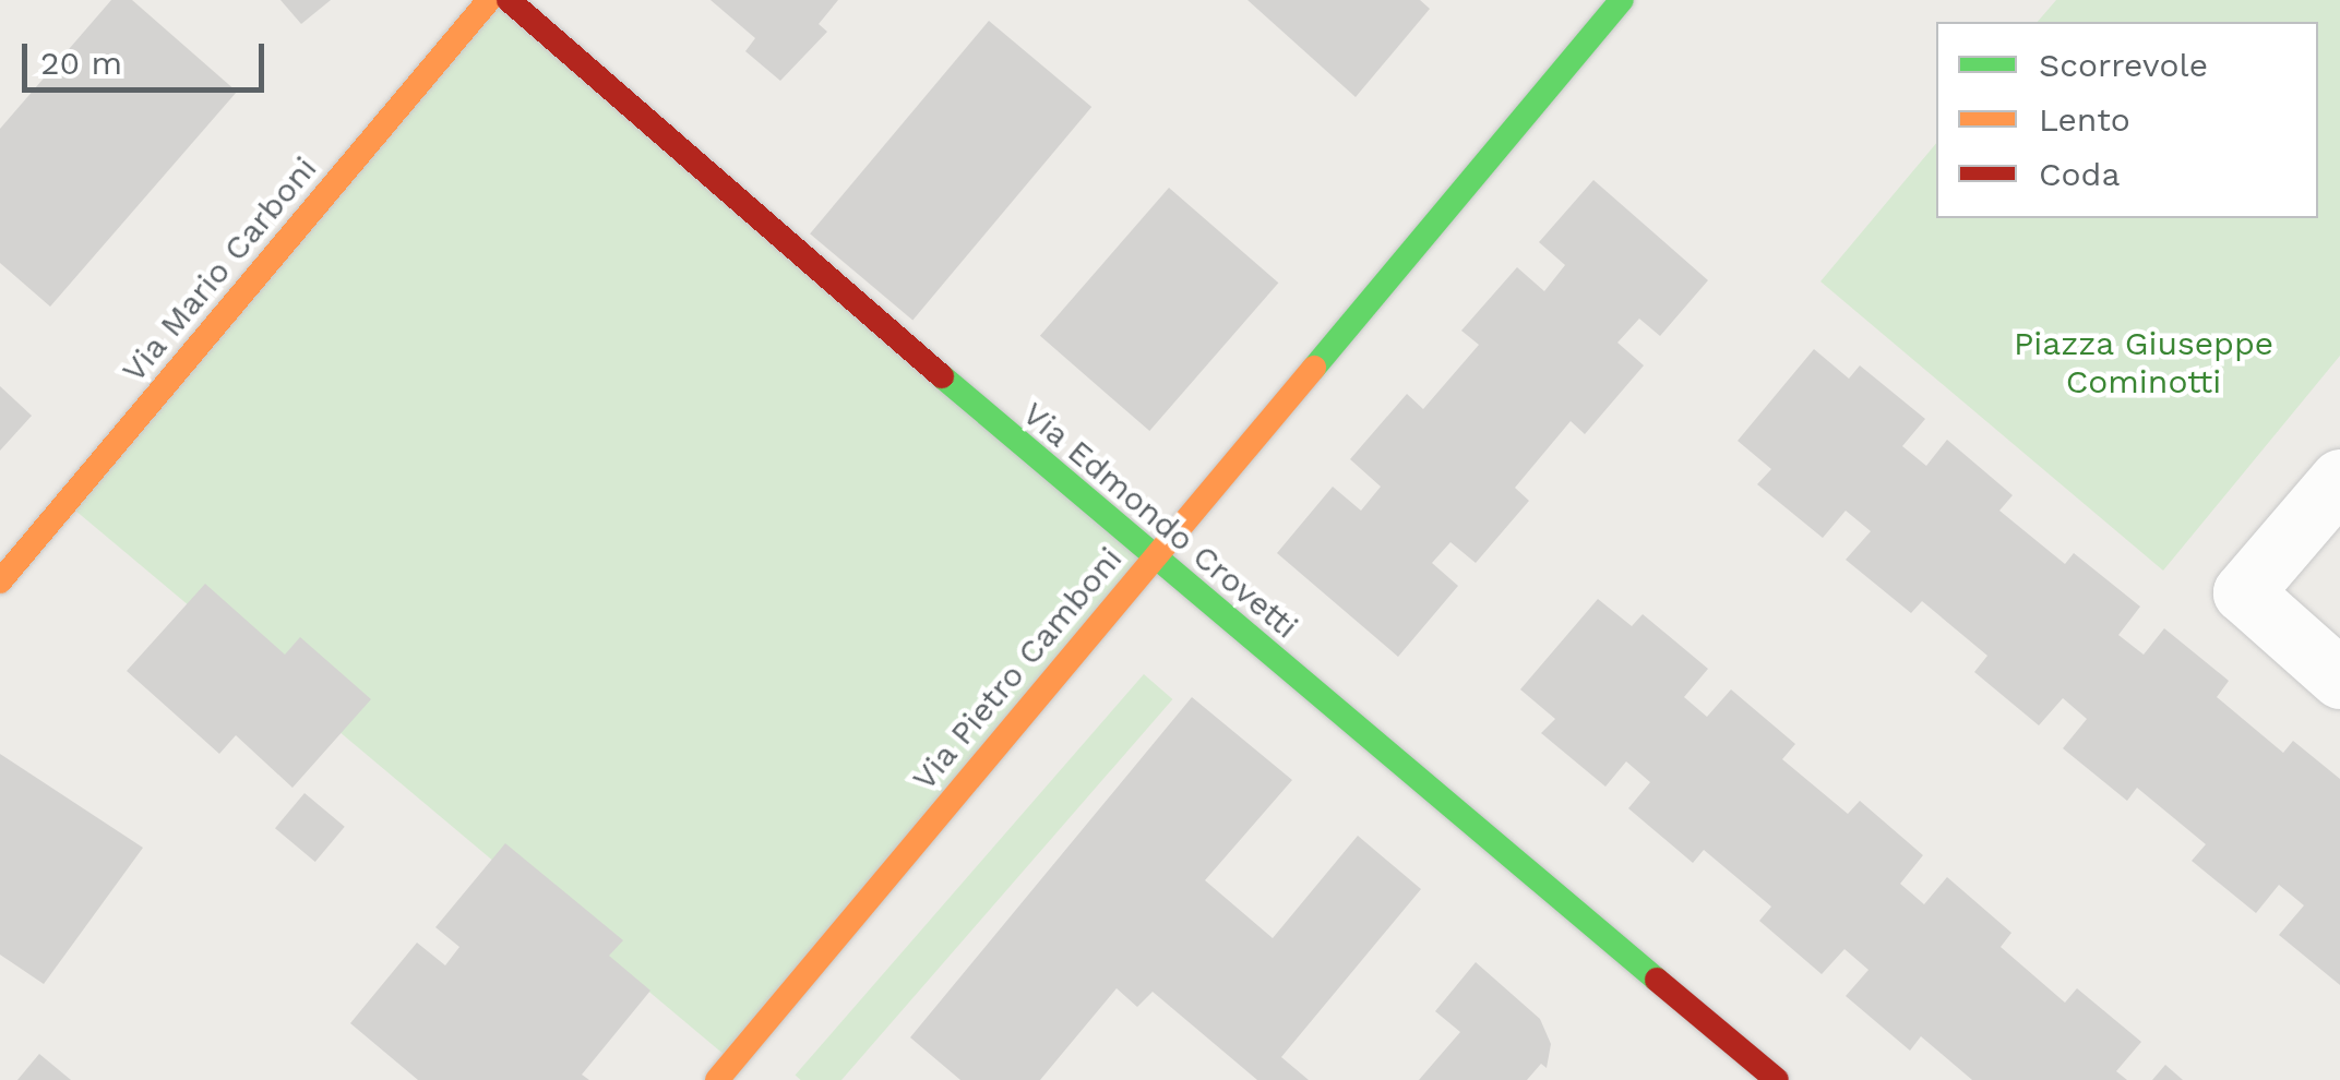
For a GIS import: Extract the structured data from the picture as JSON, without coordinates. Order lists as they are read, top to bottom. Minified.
{"streets":{"street":["Via Mario Carboni","Via Edmondo Crovetti","Via Pietro Camboni"]},"crossings":[["Via Edmondo Crovetti","Via Pietro Camboni"]],"parks":["Piazza Giuseppe Cominotti"],"legend":["Scorrevole","Lento","Coda"],"scale_bar":"20 m"}
